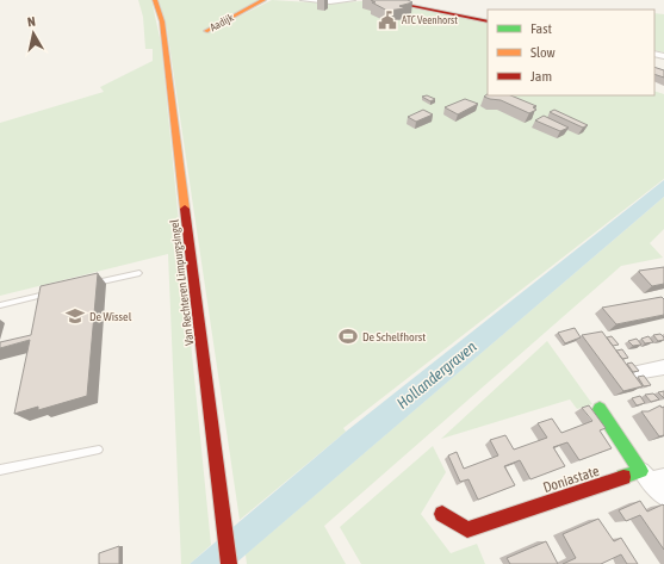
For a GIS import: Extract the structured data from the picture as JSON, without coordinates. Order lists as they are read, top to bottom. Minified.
{"streets":{"main road":["Aadijk","Van Rechteren Limpurgsingel","Doniastate"]},"water":["Hollandergraven"],"places":{"public building":["ATC Veenhorst"],"school or university":["De Wissel"],"sports":["De Schelfhorst"]},"legend":["Fast","Slow","Jam"],"north":"top"}
